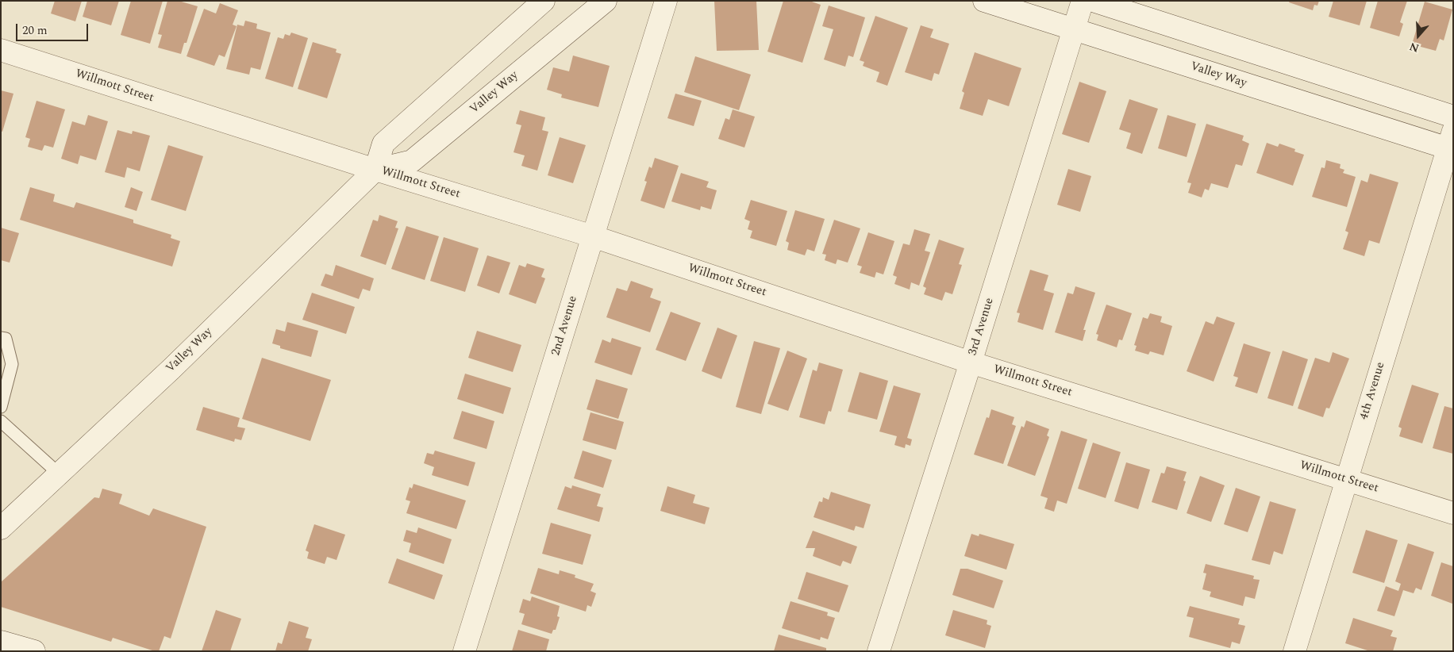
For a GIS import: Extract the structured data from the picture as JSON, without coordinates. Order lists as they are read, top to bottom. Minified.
{"streets":{"street":["Valley Way","Willmott Street","2nd Avenue","3rd Avenue","4th Avenue"]},"crossings":[["Valley Way","Willmott Street"],["Valley Way","3rd Avenue"],["Valley Way","4th Avenue"],["Willmott Street","2nd Avenue"],["Willmott Street","3rd Avenue"],["Willmott Street","4th Avenue"]],"scale_bar":"20 m","north":"bottom"}
